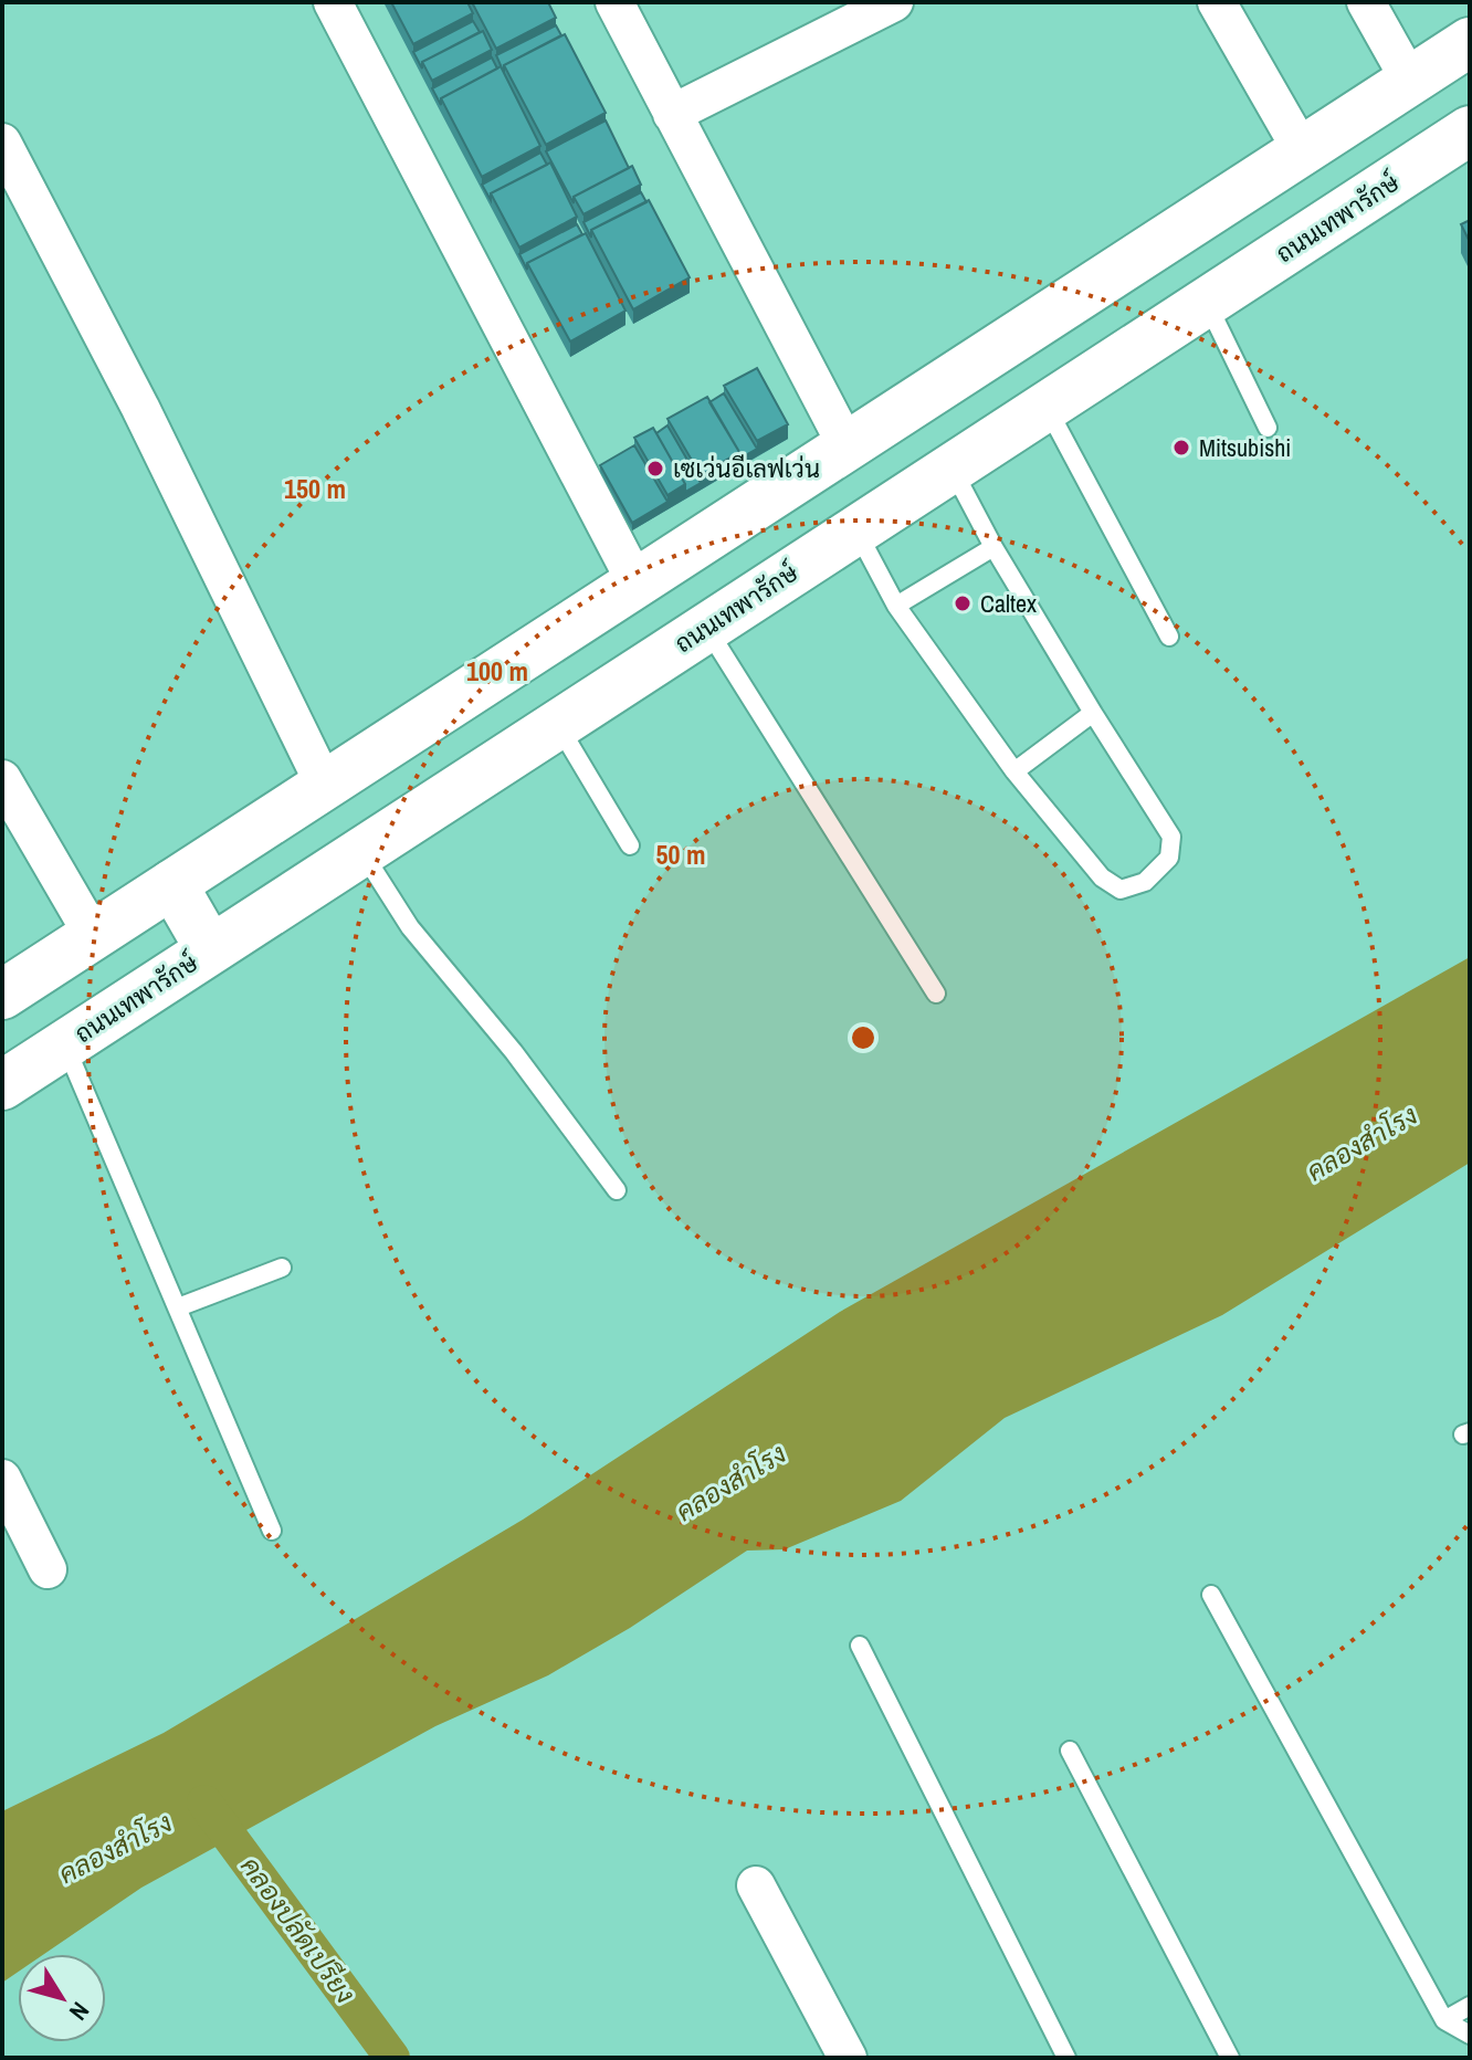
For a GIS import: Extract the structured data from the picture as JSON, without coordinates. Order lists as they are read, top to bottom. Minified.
{"streets":{"main road":["ถนนเทพารักษ์"]},"water":["คลองสำโรง","คลองปลัดเปรียง"],"places":["Mitsubishi","เซเว่นอีเลฟเว่น","Caltex"],"north":"bottom right","rings":["150 m","100 m","50 m"]}
